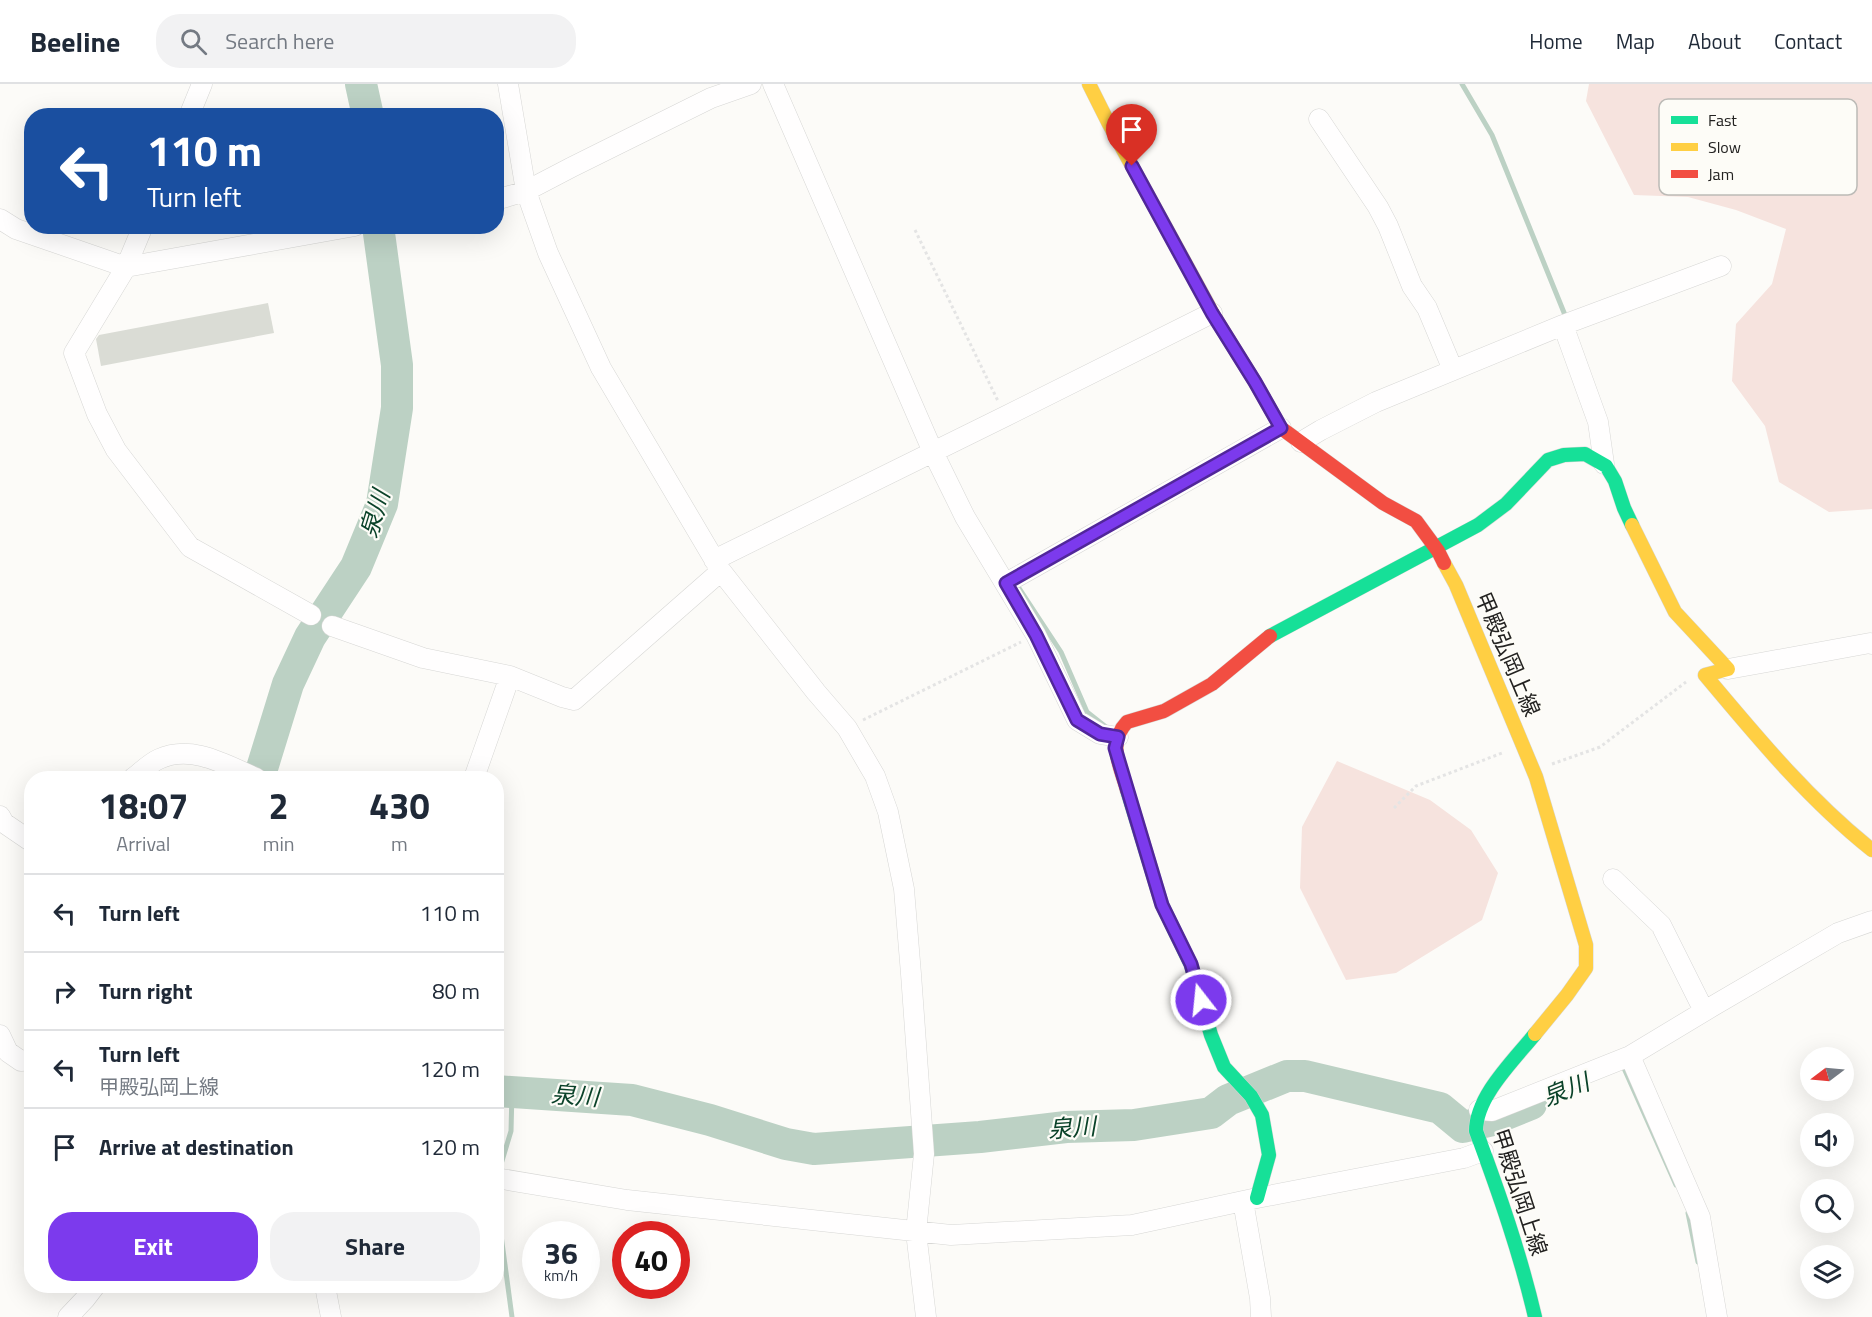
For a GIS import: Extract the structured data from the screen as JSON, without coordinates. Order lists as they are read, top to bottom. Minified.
{"streets":{"street":["甲殿弘岡上線"]},"water":["泉川"],"legend":["Fast","Slow","Jam"],"north":"left","page":{"header":"Beeline","search":"Search here","nav":["Home","Map","About","Contact"],"turn":["110 m","Turn left"],"eta":["18:07","Arrival","2","min","430","m"],"list":[{"name":"Turn left","value":"110 m"},{"name":"Turn right","value":"80 m"},{"name":"Turn left","note":"甲殿弘岡上線","value":"120 m"},{"name":"Arrive at destination","value":"120 m"}],"buttons":["Exit","Share"],"speed":"36 km/h","limit":"40"}}
